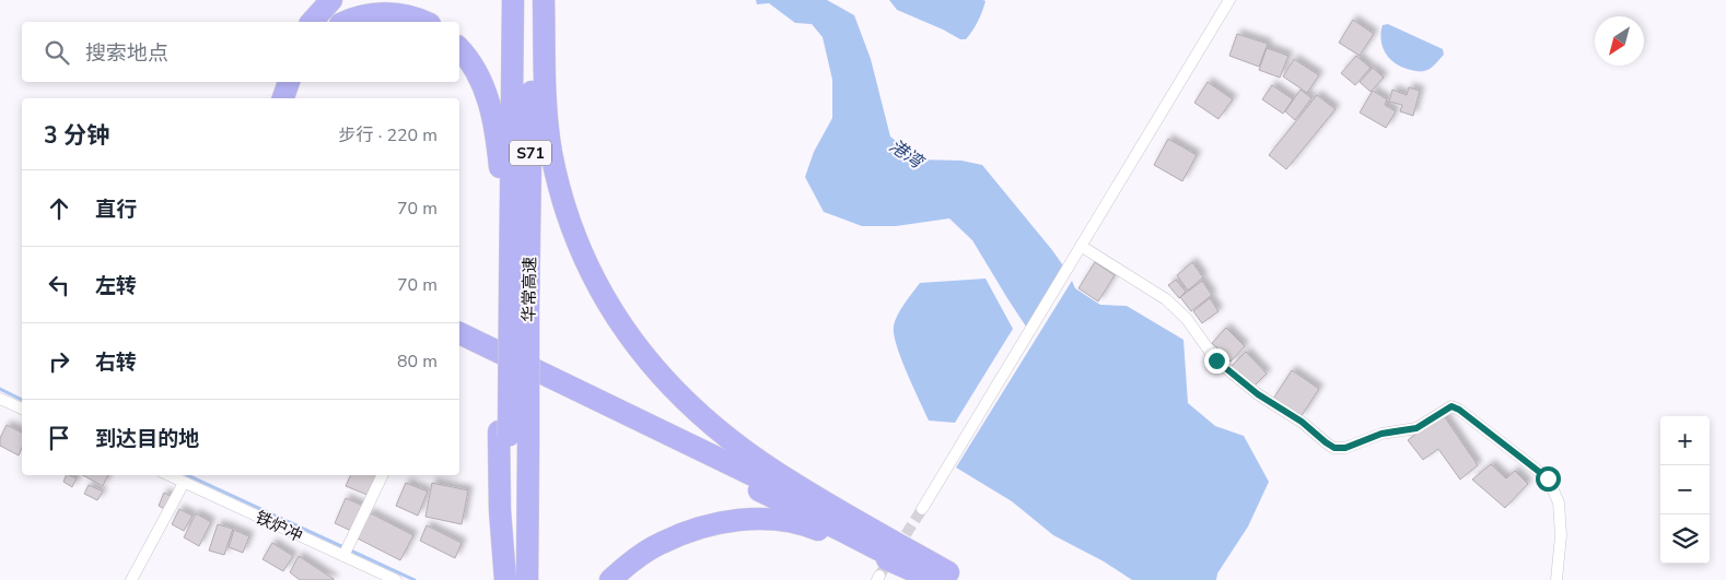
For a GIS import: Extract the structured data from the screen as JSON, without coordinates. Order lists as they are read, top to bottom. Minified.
{"streets":{"highway":["S71","华常高速"],"street":["铁炉冲"]},"water":["港湾"],"north":"bottom left","page":{"search":"搜索地点","heading":["3 分钟","步行 · 220 m"],"list":[["直行","70 m"],["左转","70 m"],["右转","80 m"],"到达目的地"],"map_buttons":["+","−"]}}
